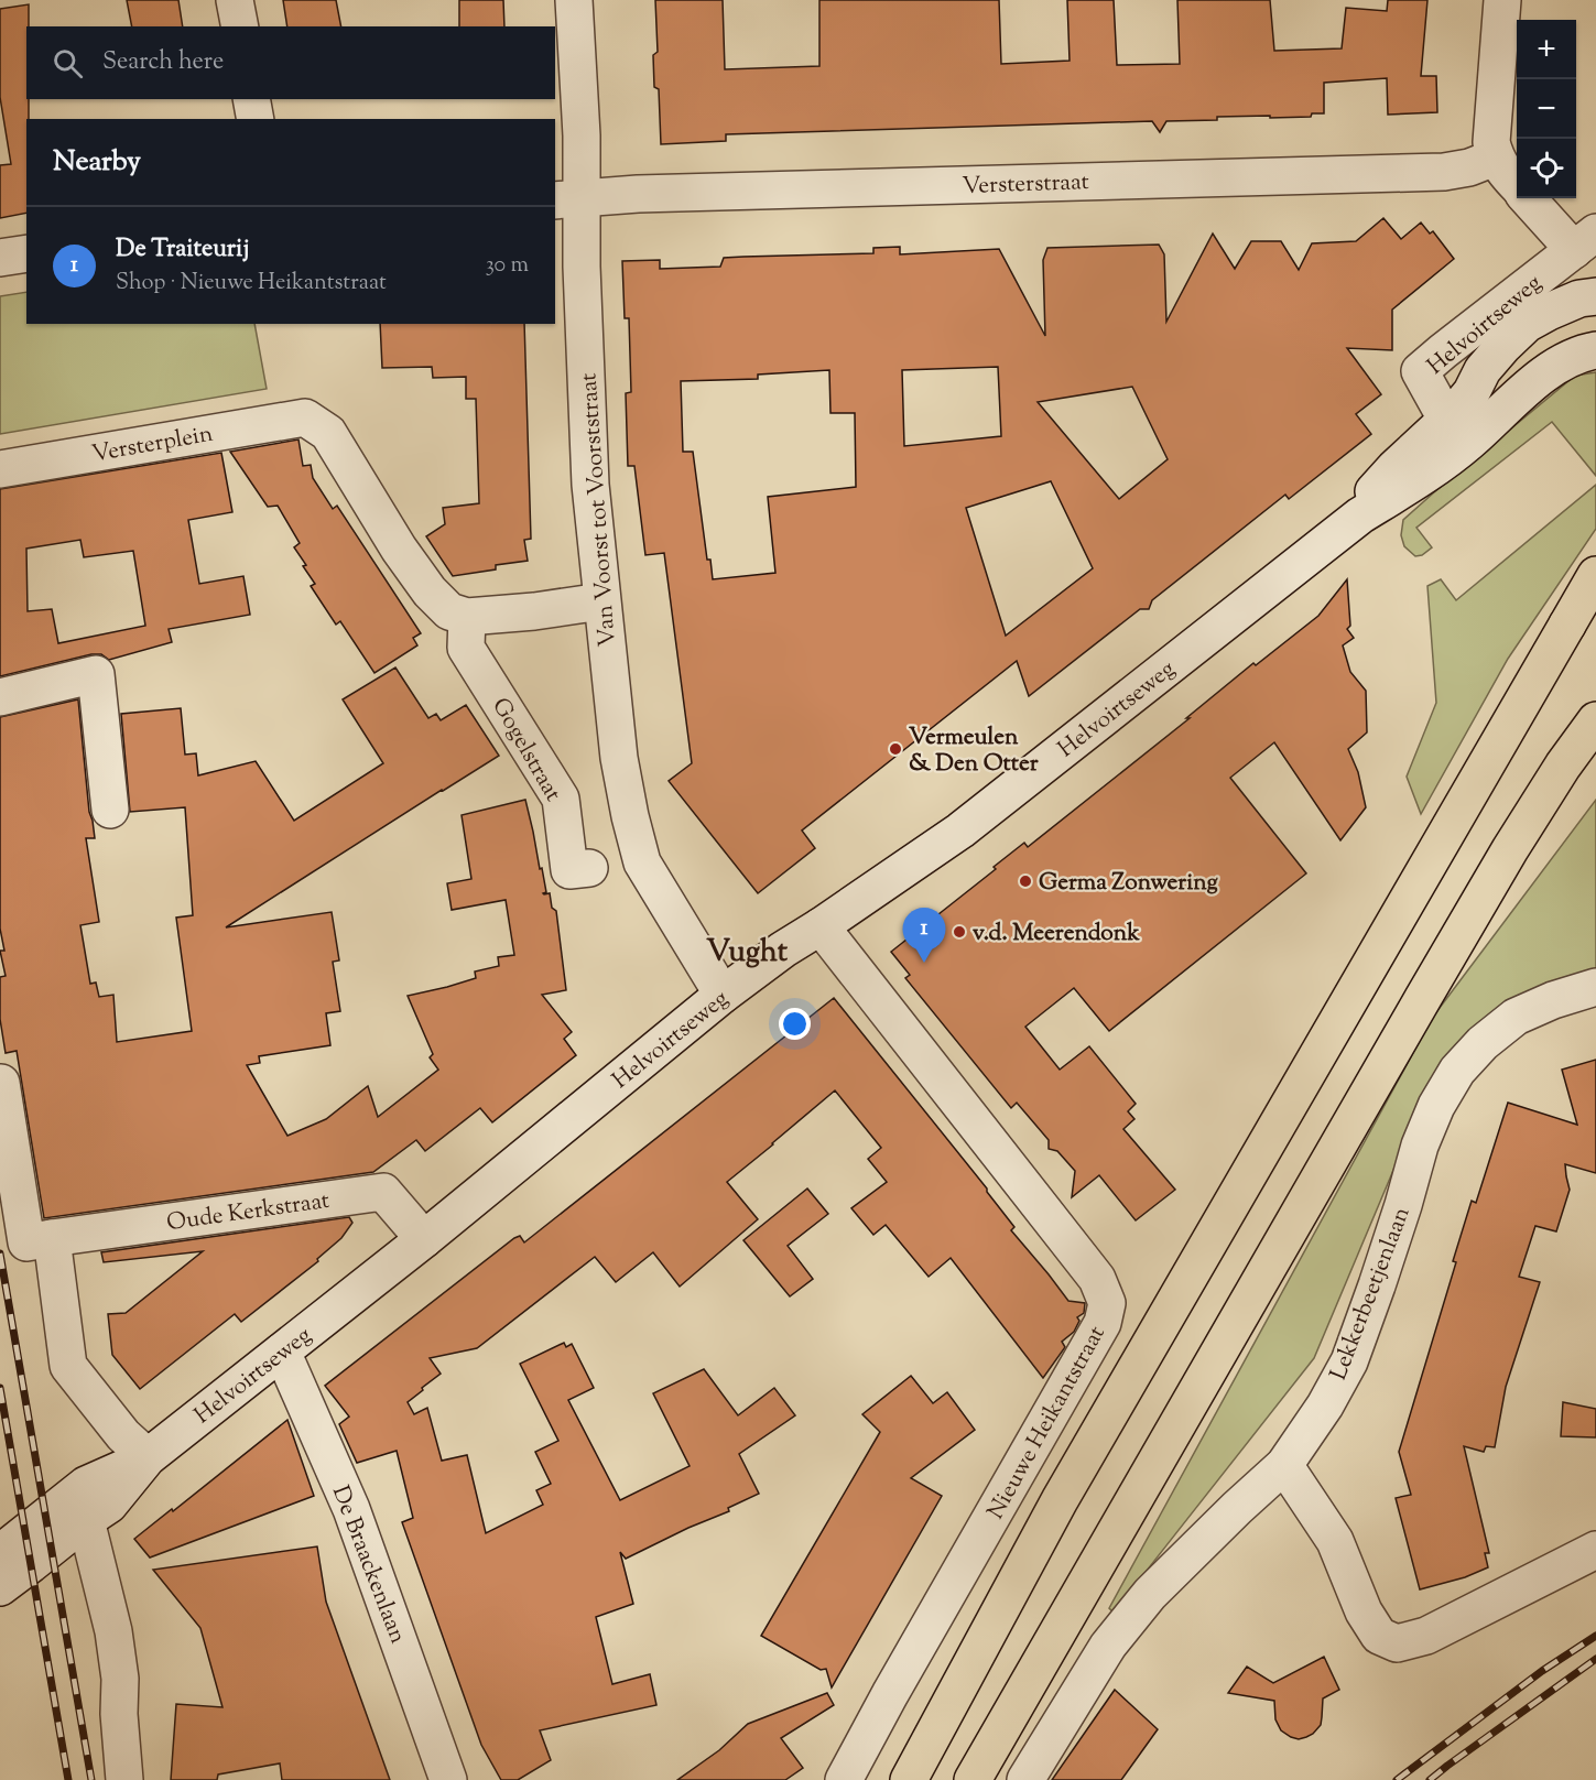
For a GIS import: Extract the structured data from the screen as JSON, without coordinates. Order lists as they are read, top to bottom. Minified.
{"streets":{"street":["Versterstraat","Helvoirtseweg","Versterplein","Van Voorst tot Voorststraat","Gogelstraat","Oude Kerkstraat","Lekkerbeetjenlaan","Nieuwe Heikantstraat","De Braackenlaan"]},"crossings":[["Versterstraat","Van Voorst tot Voorststraat"],["Helvoirtseweg","Van Voorst tot Voorststraat"],["Helvoirtseweg","Oude Kerkstraat"],["Helvoirtseweg","Nieuwe Heikantstraat"],["Helvoirtseweg","De Braackenlaan"],["Versterplein","Gogelstraat"]],"districts":["Vught"],"places":["Vermeulen & Den Otter","Germa Zonwering","v.d. Meerendonk"],"page":{"map_buttons":["+","−"],"search":"Search here","heading":"Nearby","list":[{"mark":"1","name":"De Traiteurij","note":"Shop · Nieuwe Heikantstraat","value":"30 m"}],"pins":"1"}}
